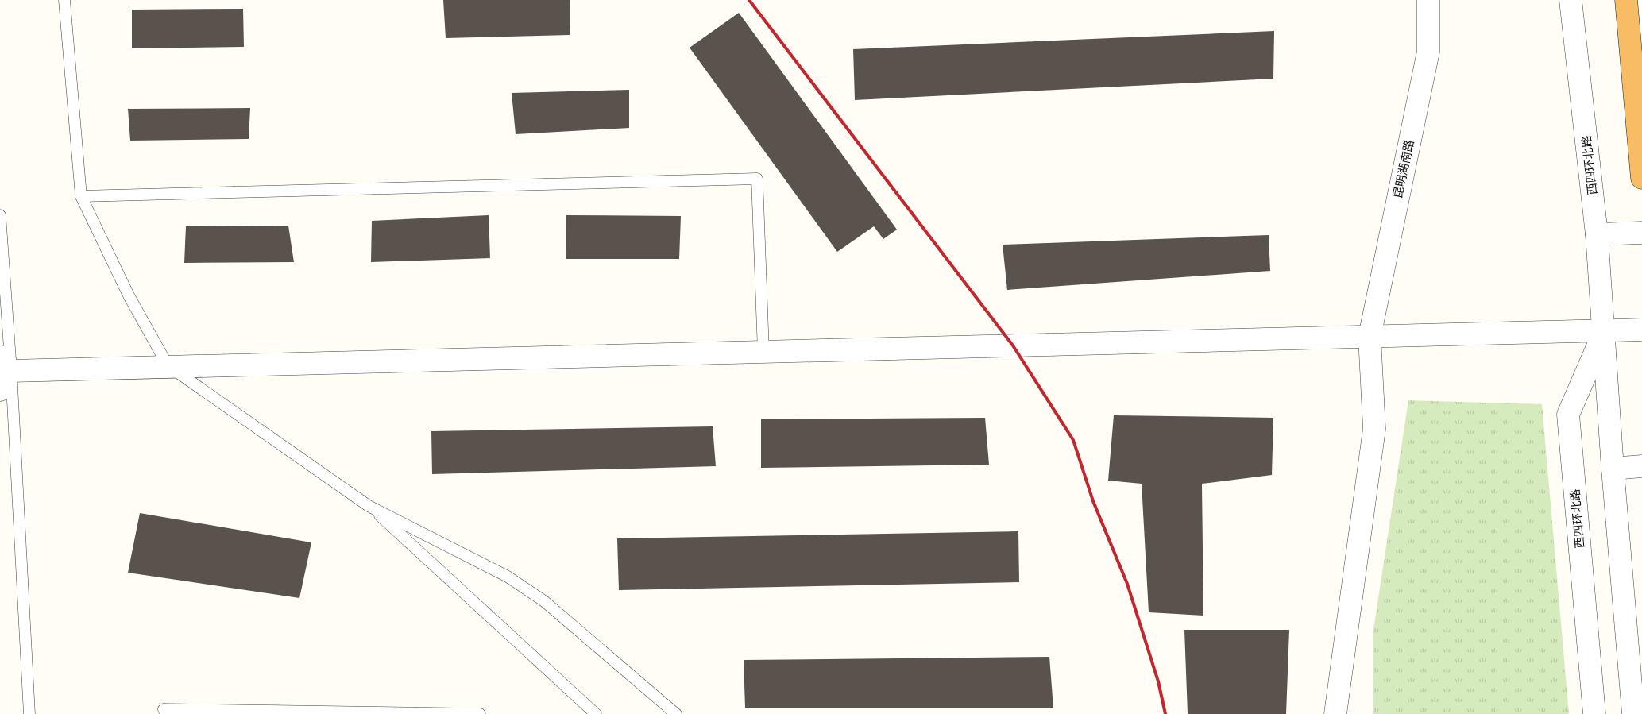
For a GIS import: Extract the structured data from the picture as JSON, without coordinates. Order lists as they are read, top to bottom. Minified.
{"streets":{"street":["西四环北路","昆明湖南路"]}}
